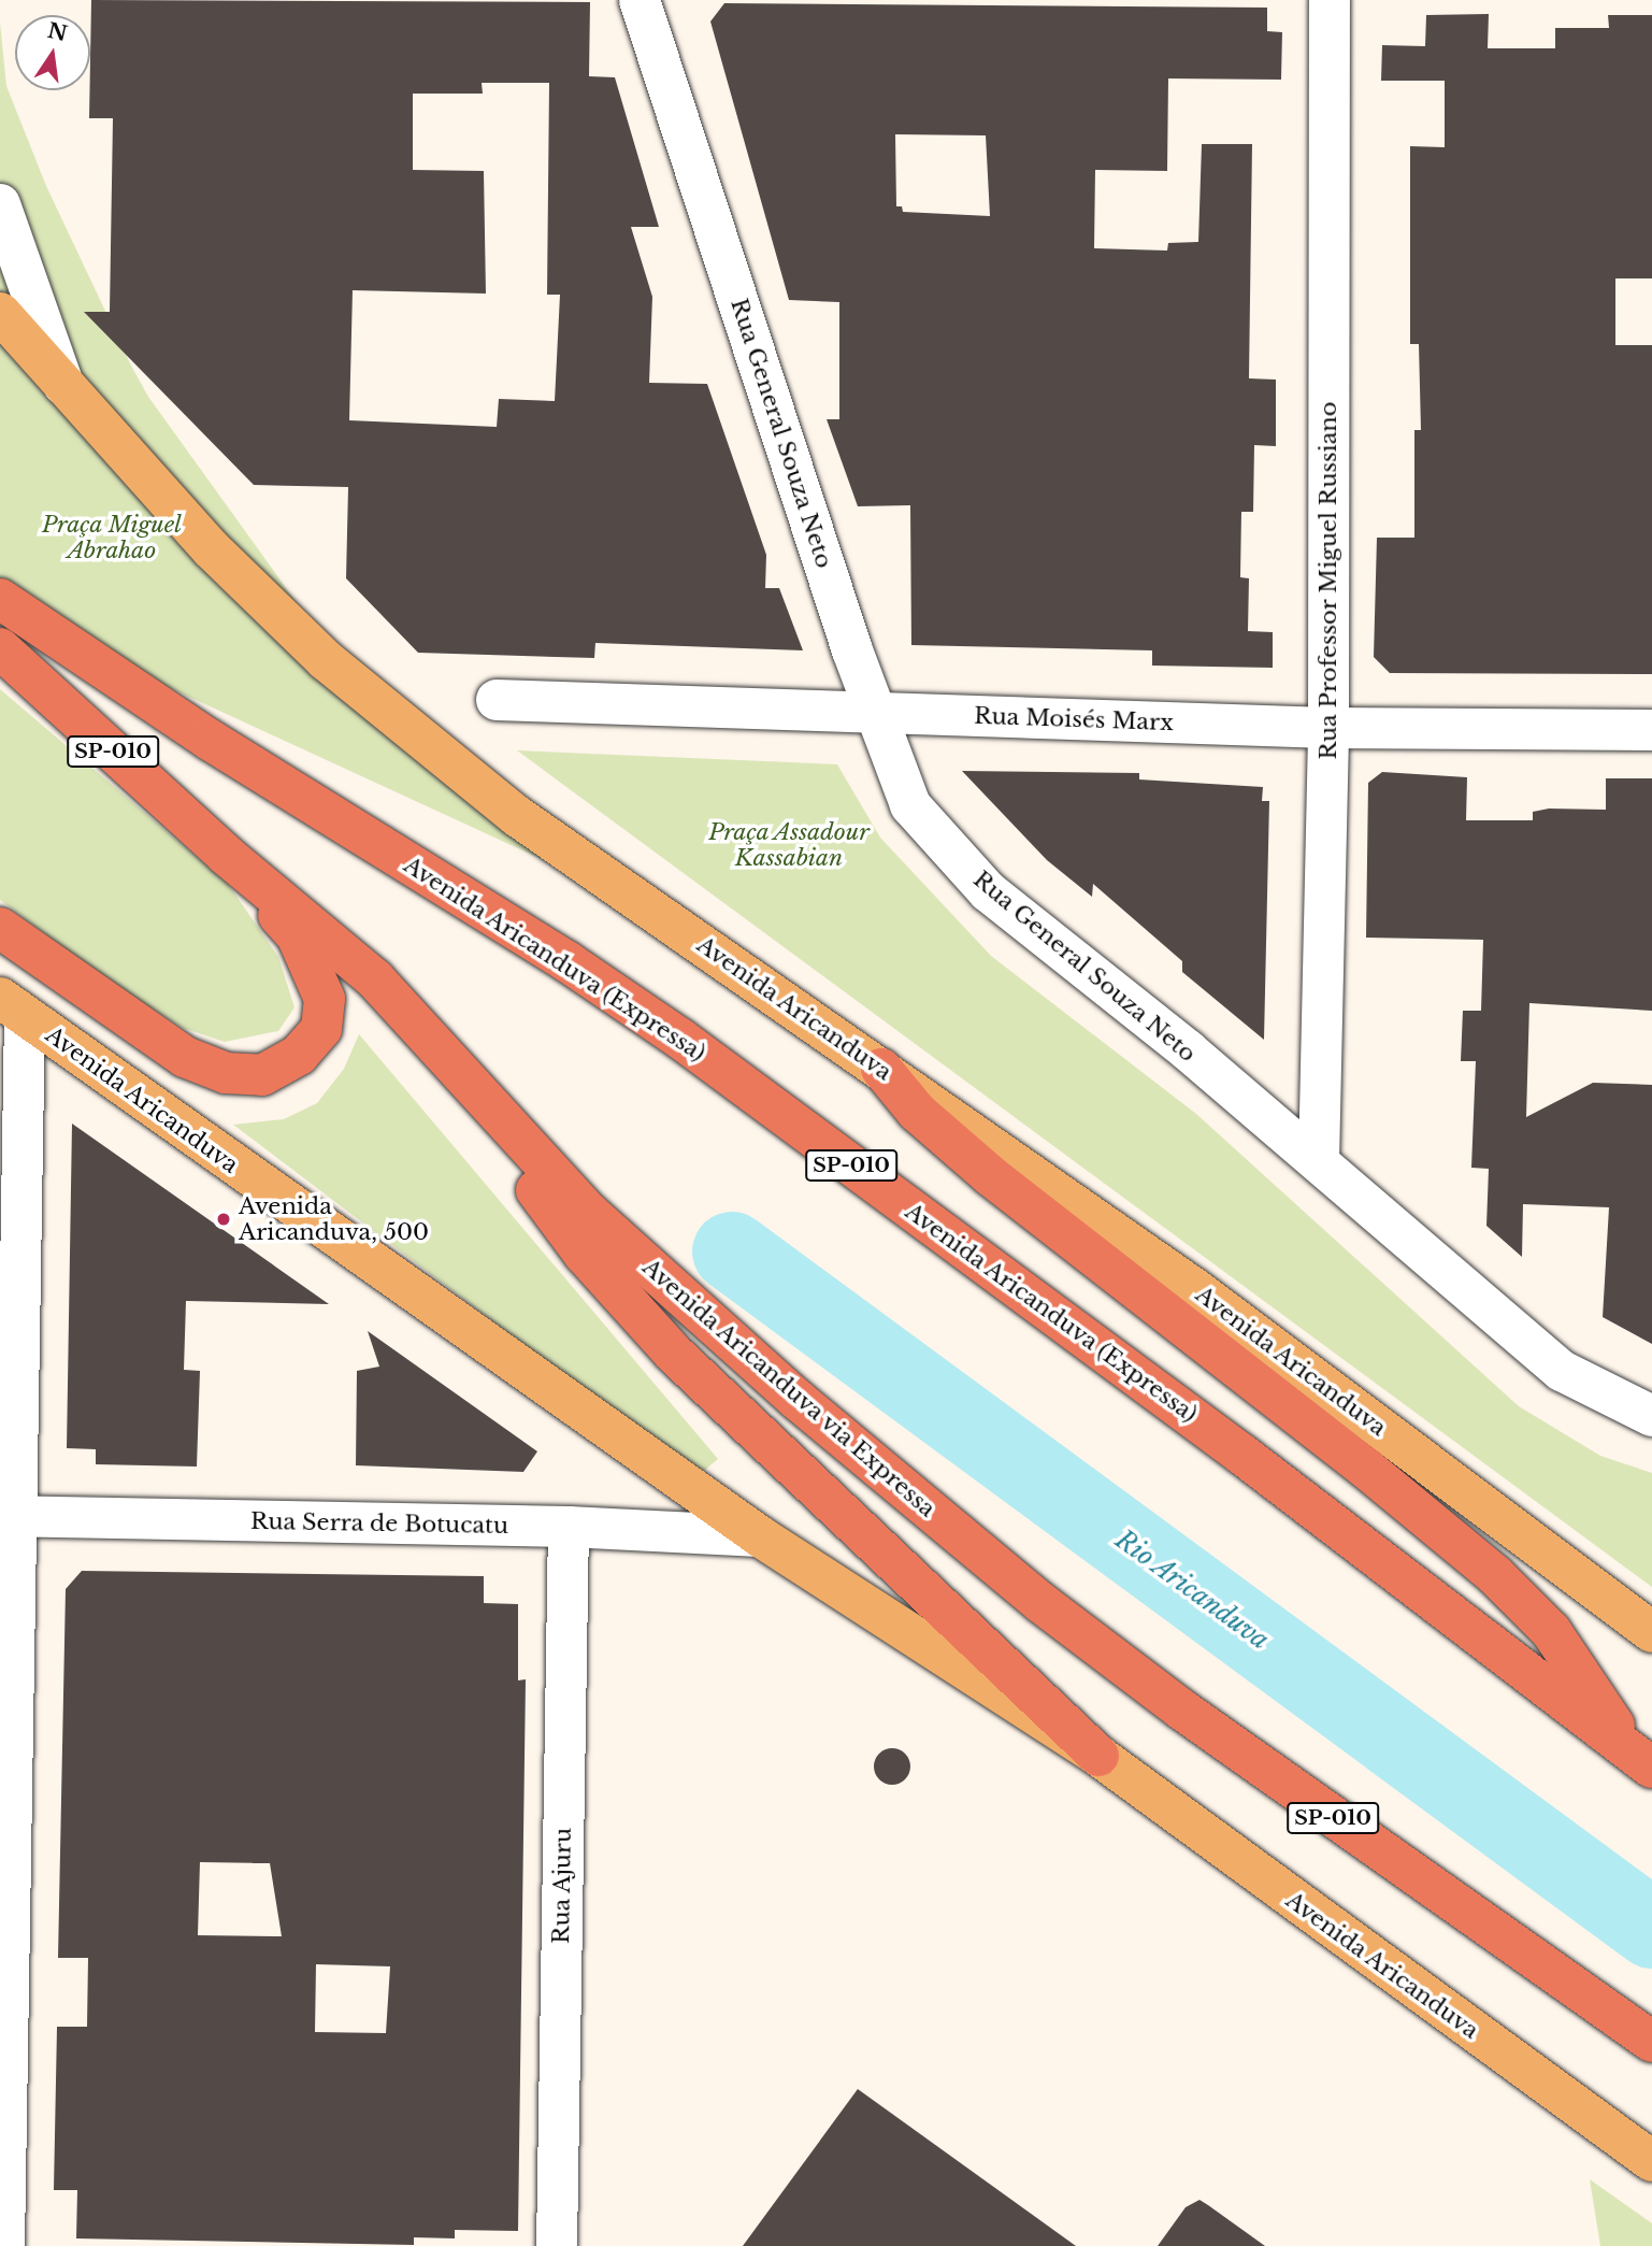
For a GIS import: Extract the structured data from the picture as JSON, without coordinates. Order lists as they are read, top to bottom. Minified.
{"streets":{"highway":["SP-010","Avenida Aricanduva (Expressa)","Avenida Aricanduva via Expressa"],"main road":["Avenida Aricanduva"],"street":["Rua General Souza Neto","Rua Professor Miguel Russiano","Rua Moisés Marx","Rua Serra de Botucatu","Rua Ajuru"]},"crossings":[["Rua General Souza Neto","Rua Professor Miguel Russiano"],["Rua General Souza Neto","Rua Moisés Marx"],["Rua Professor Miguel Russiano","Rua Moisés Marx"],["Avenida Aricanduva","Rua Serra de Botucatu"],["Rua Serra de Botucatu","Rua Ajuru"]],"water":["Rio Aricanduva"],"parks":["Praça Miguel Abrahao","Praça Assadour Kassabian"],"places":["Avenida Aricanduva, 500"],"north":"top"}
